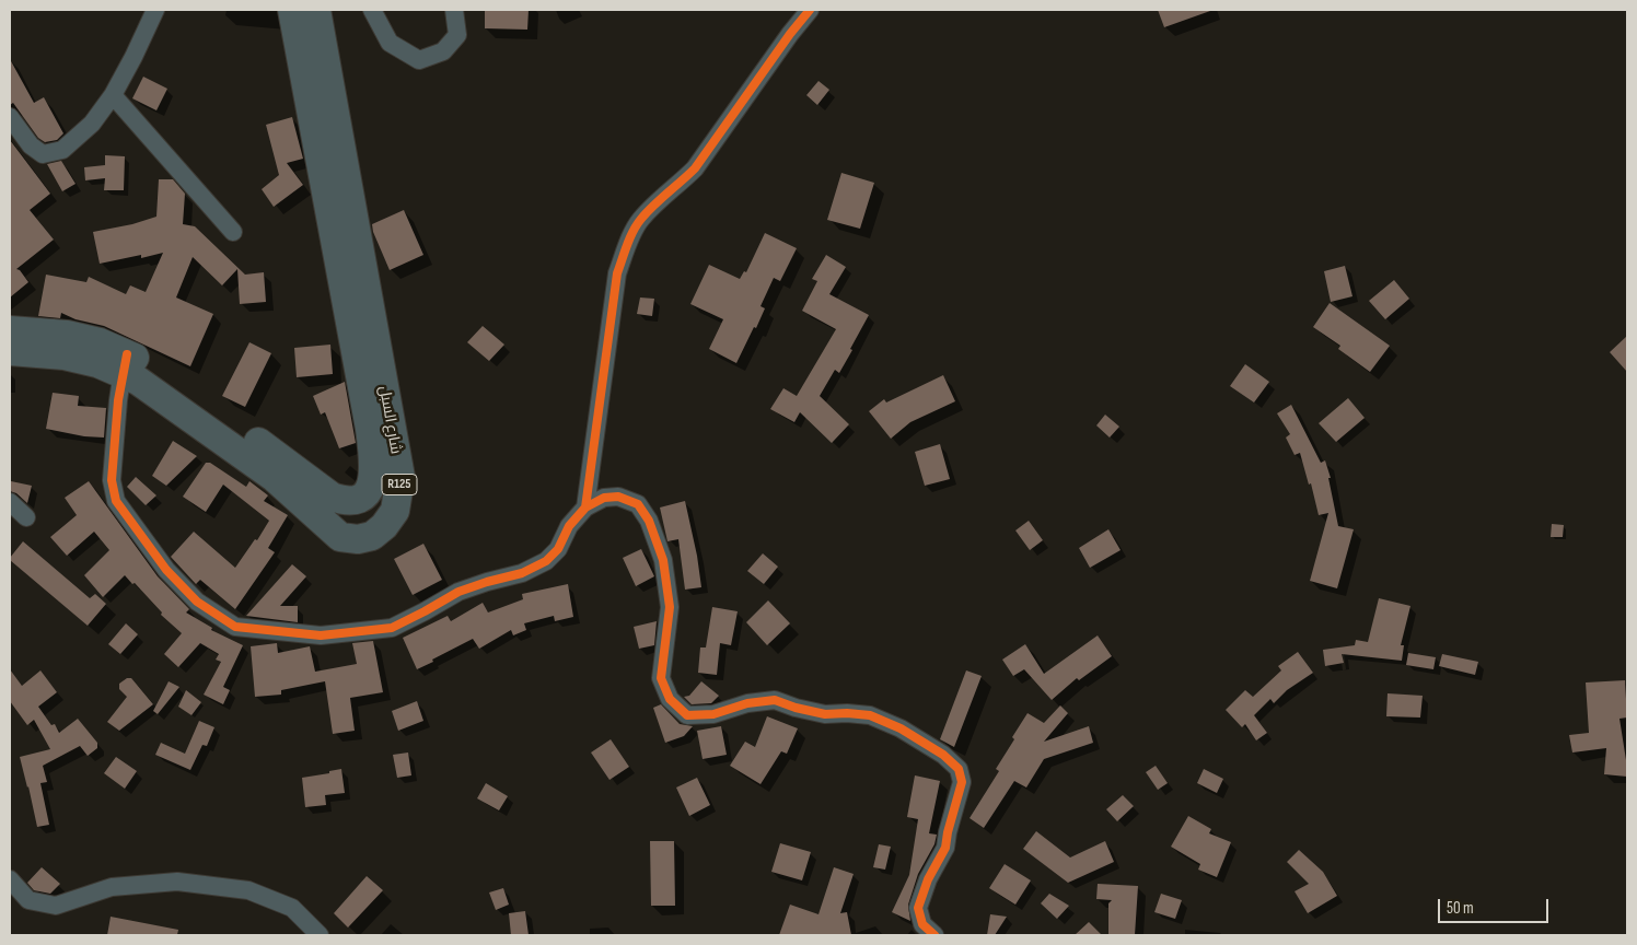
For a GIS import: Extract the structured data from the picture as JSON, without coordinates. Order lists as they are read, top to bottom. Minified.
{"streets":{"main road":["شارع السبل","R125"]},"scale_bar":"50 m"}
